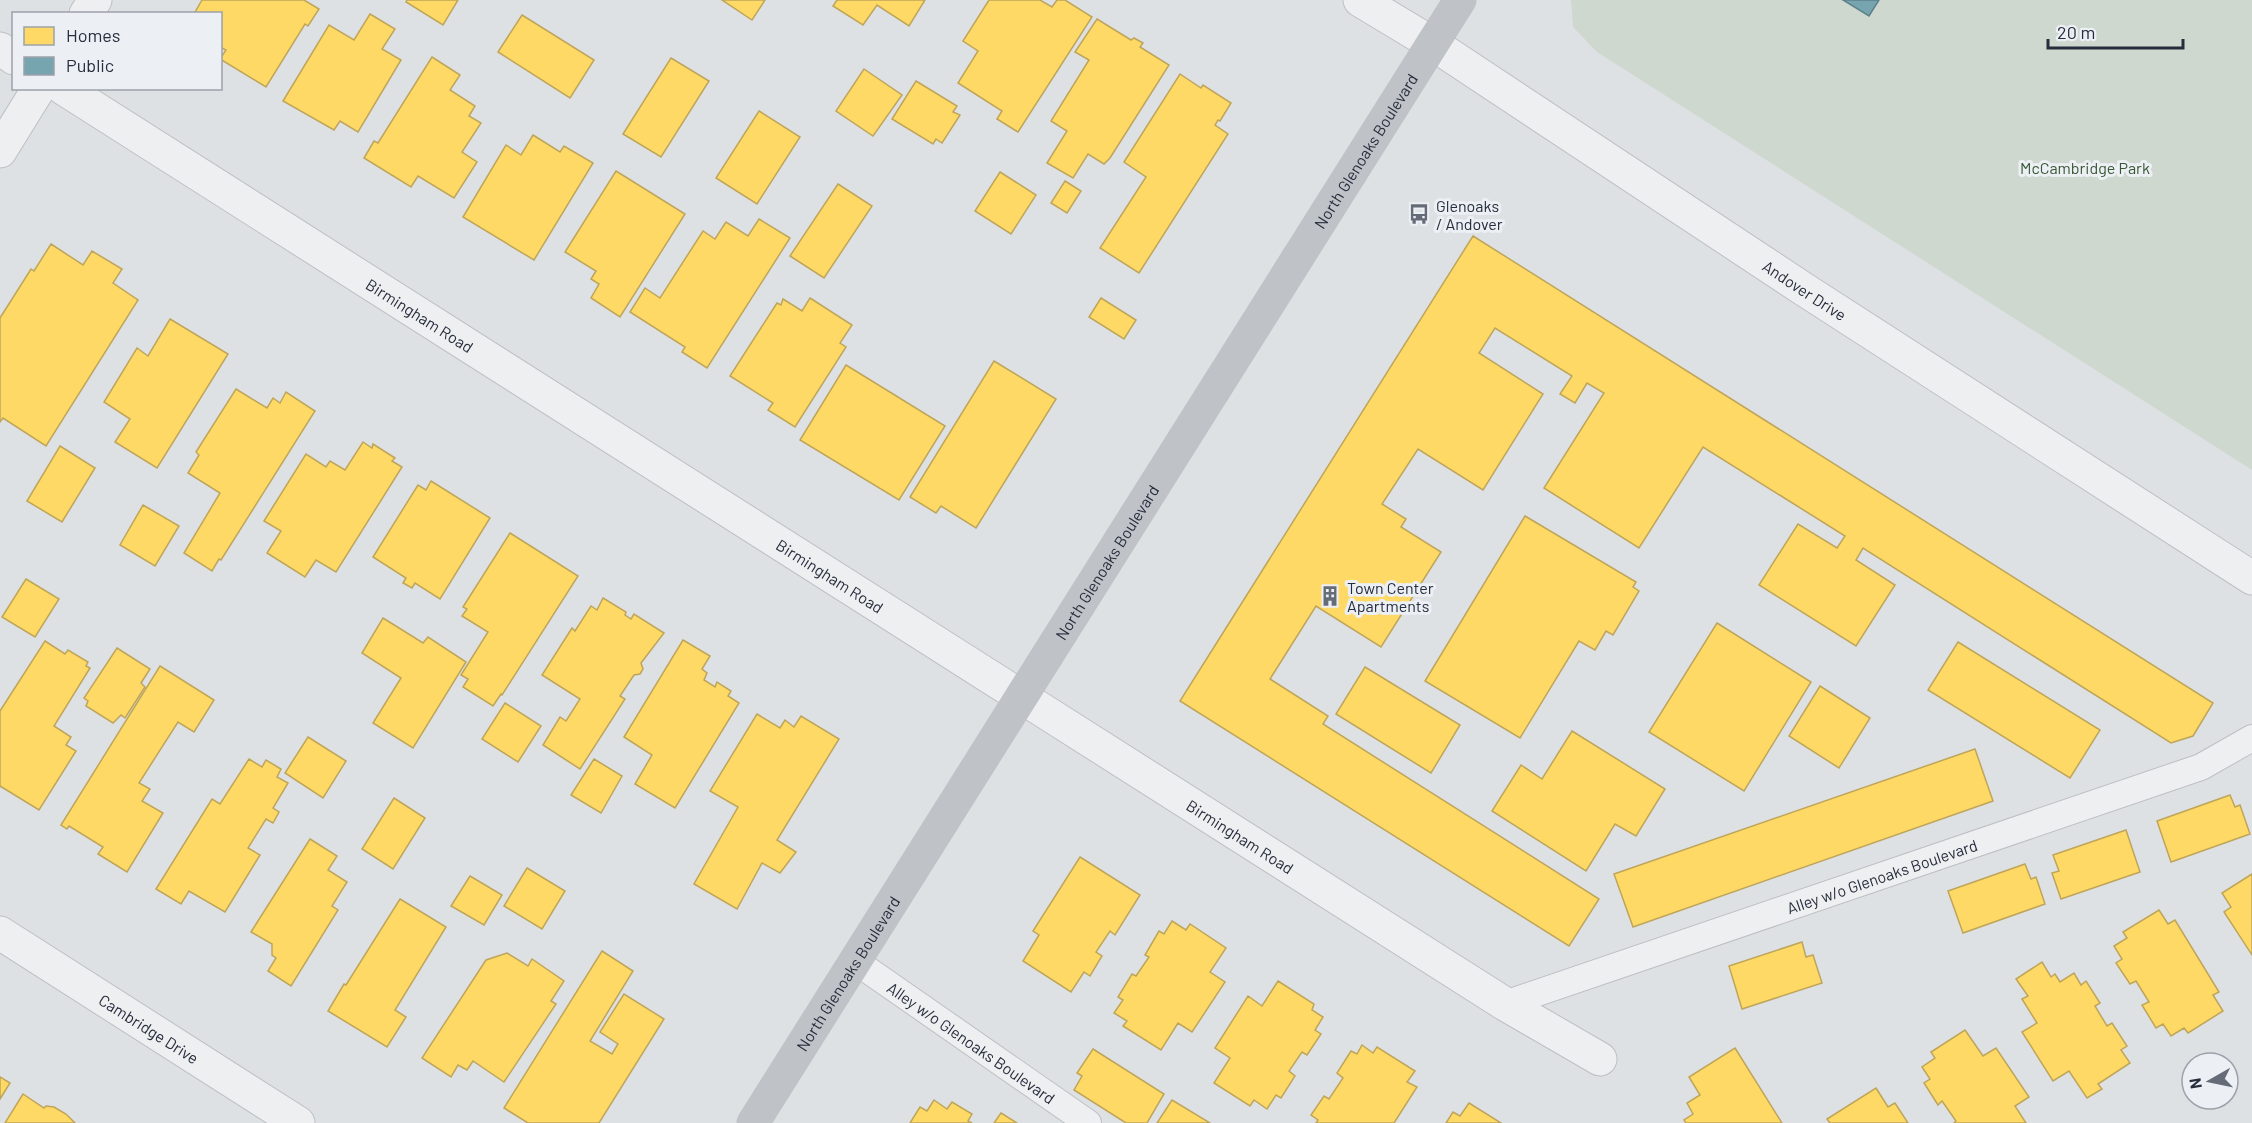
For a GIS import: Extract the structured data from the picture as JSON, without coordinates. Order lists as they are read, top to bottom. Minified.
{"streets":{"main road":["North Glenoaks Boulevard"],"street":["Andover Drive","Birmingham Road","Cambridge Drive"],"lane":["Alley w/o Glenoaks Boulevard"]},"crossings":[["North Glenoaks Boulevard","Andover Drive"],["North Glenoaks Boulevard","Birmingham Road"],["North Glenoaks Boulevard","Alley w/o Glenoaks Boulevard"],["Birmingham Road","Alley w/o Glenoaks Boulevard"]],"parks":["McCambridge Park"],"places":{"bus stop":["Glenoaks / Andover"],"building":["Town Center Apartments"]},"legend":["Homes","Public"],"scale_bar":"20 m","north":"left"}
